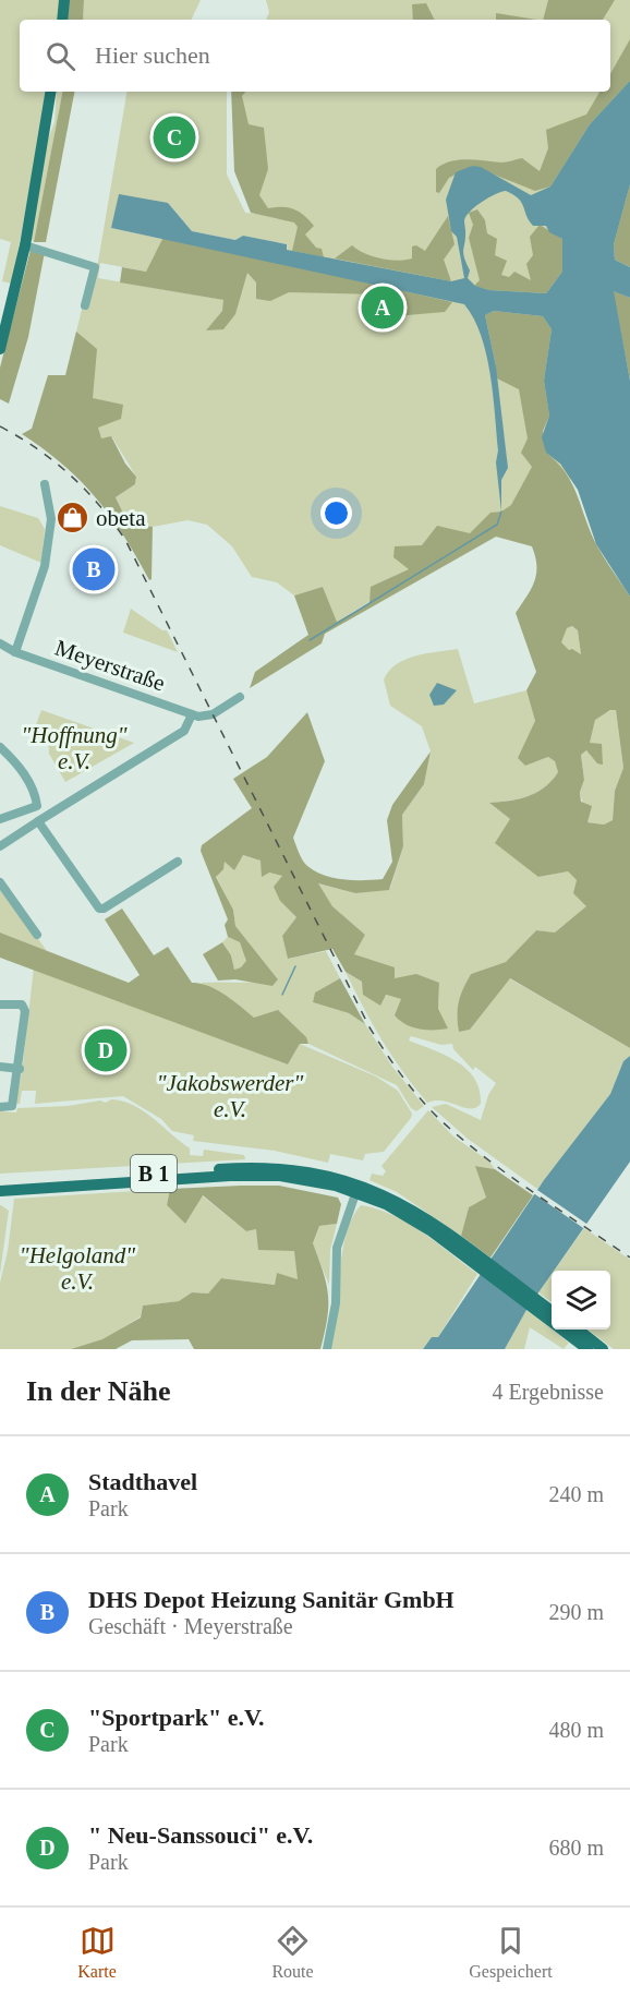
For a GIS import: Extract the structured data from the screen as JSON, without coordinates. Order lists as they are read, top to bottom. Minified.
{"streets":{"main road":["B 1"],"street":["Meyerstraße"]},"parks":["\"Hoffnung\" e.V.","\"Jakobswerder\" e.V.","\"Helgoland\" e.V."],"places":{"shop":["obeta"]},"page":{"search":"Hier suchen","pins":["C","A","B","D"],"heading":["In der Nähe","4 Ergebnisse"],"list":[{"mark":"A","name":"Stadthavel","note":"Park","value":"240 m"},{"mark":"B","name":"DHS Depot Heizung Sanitär GmbH","note":"Geschäft · Meyerstraße","value":"290 m"},{"mark":"C","name":"\"Sportpark\" e.V.","note":"Park","value":"480 m"},{"mark":"D","name":"\" Neu-Sanssouci\" e.V.","note":"Park","value":"680 m"}],"nav":["Karte","Route","Gespeichert"]}}
